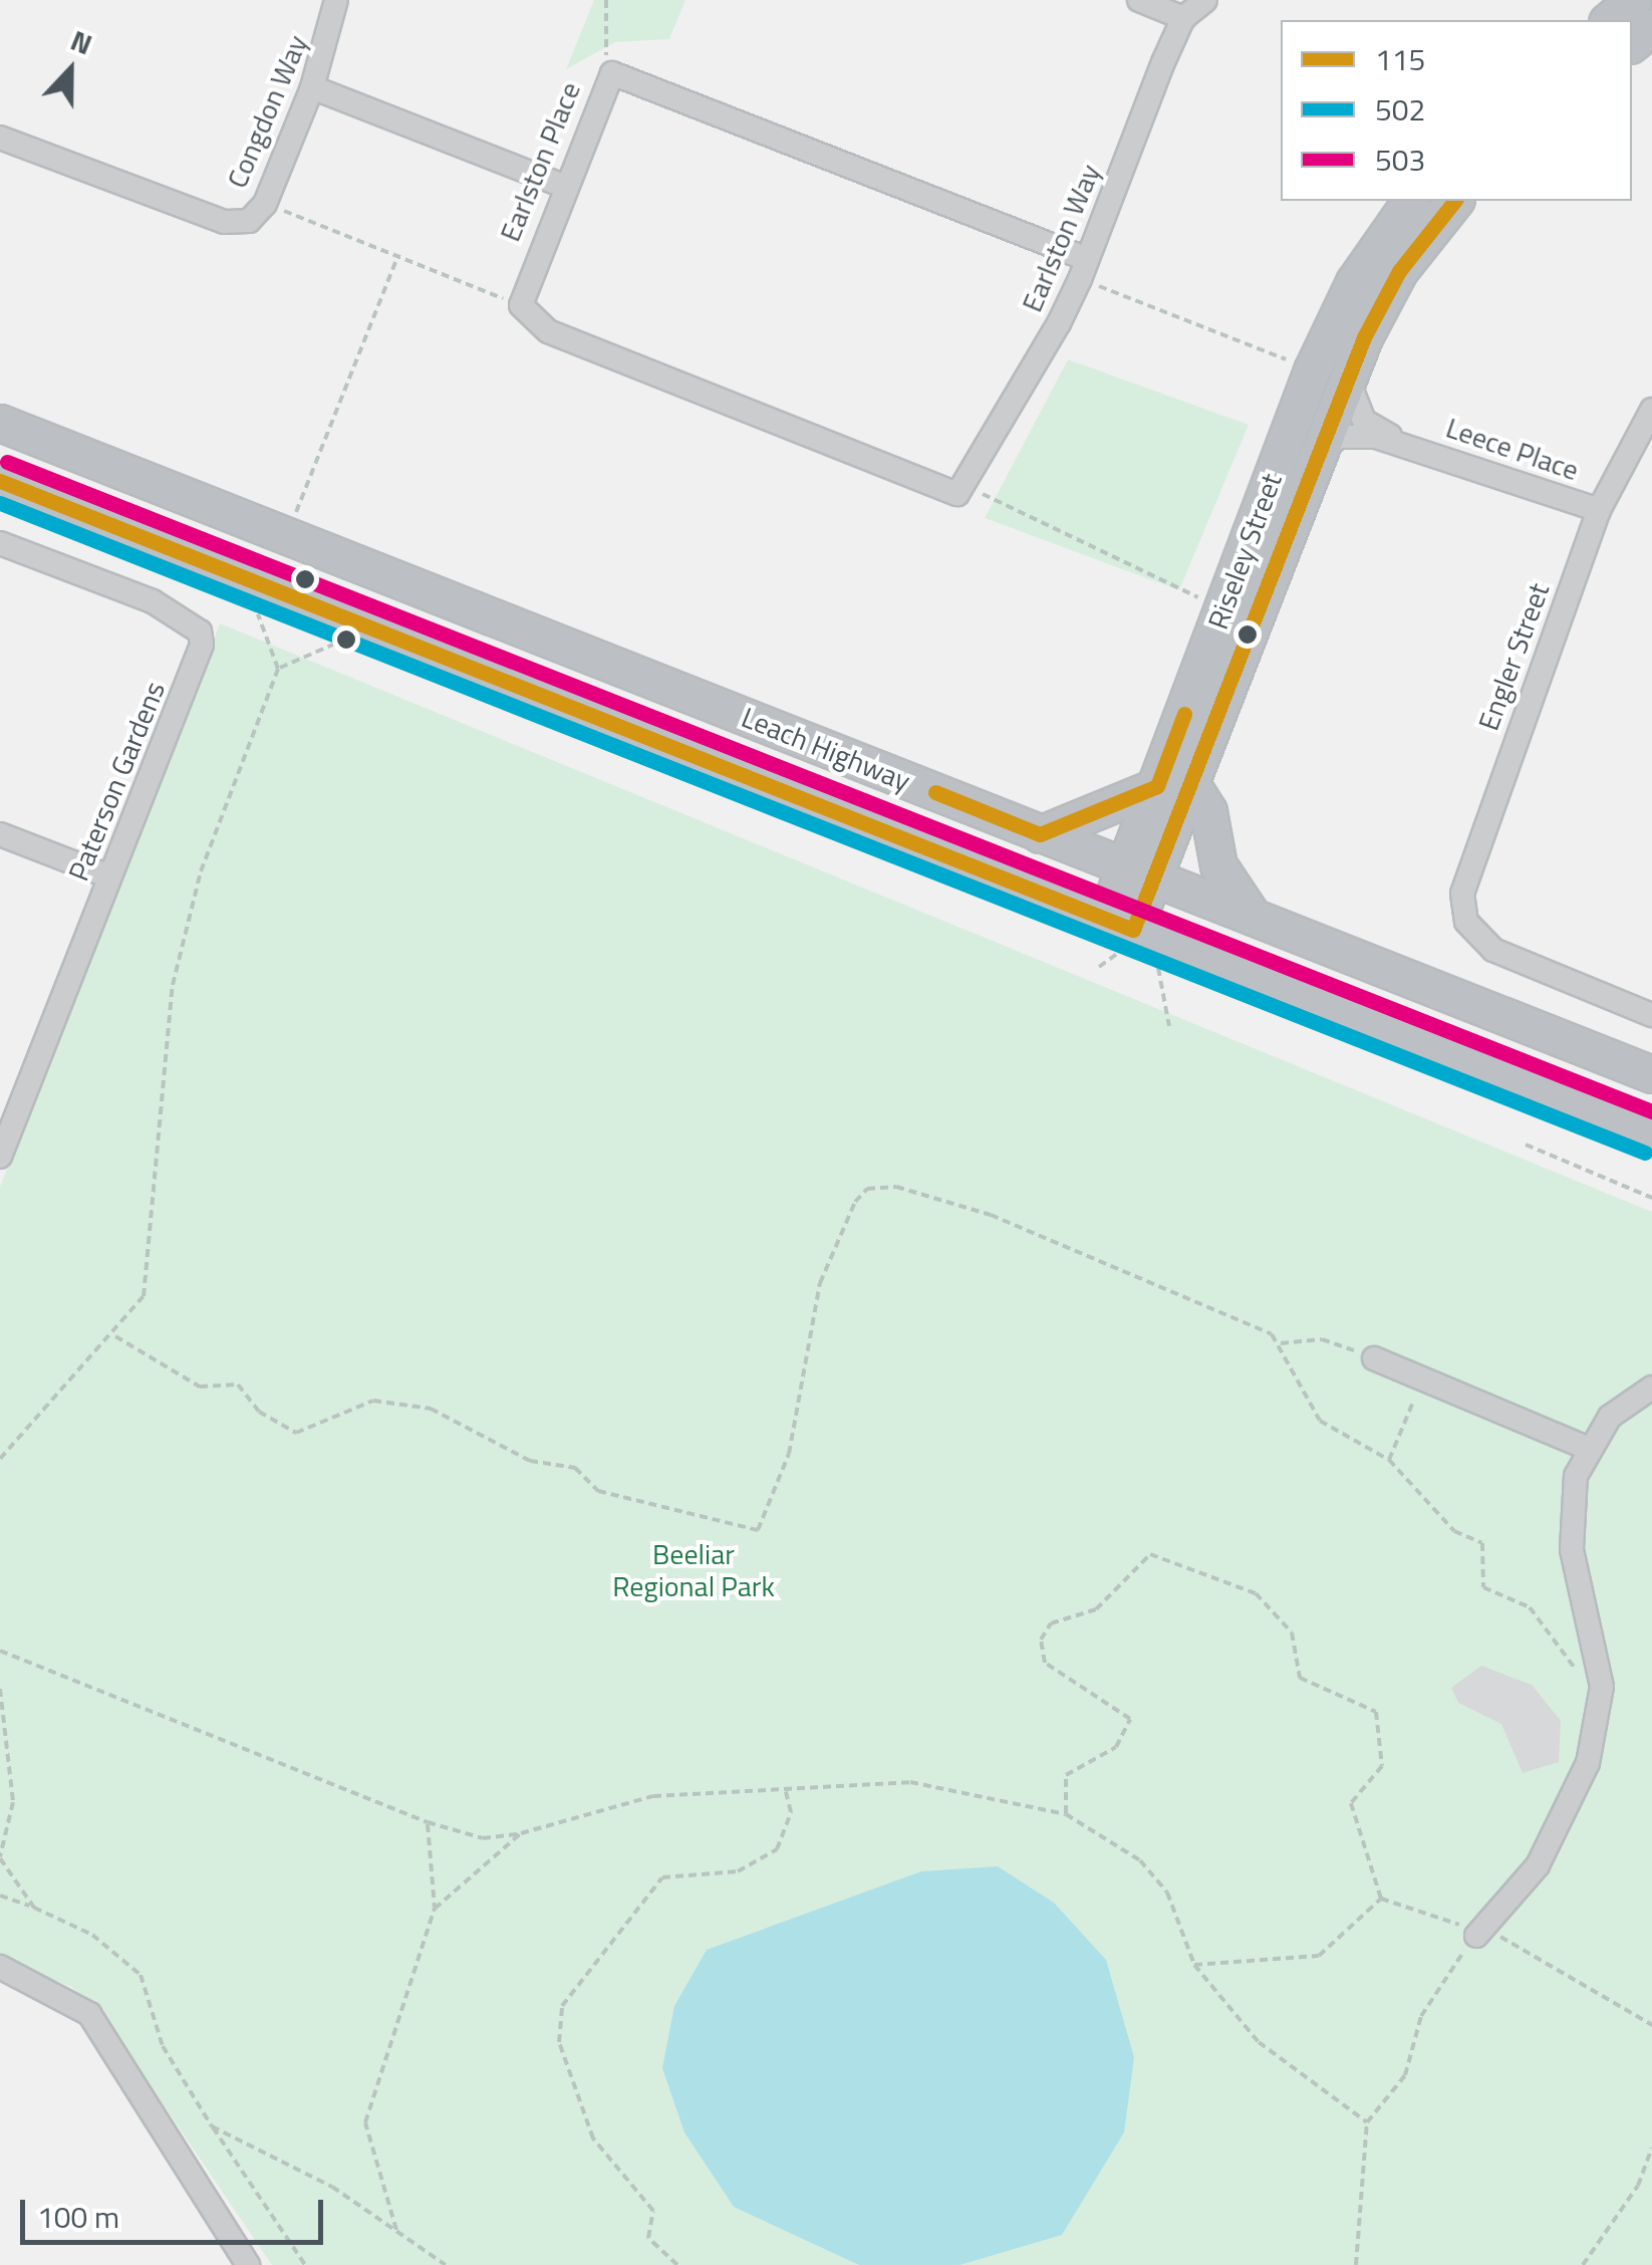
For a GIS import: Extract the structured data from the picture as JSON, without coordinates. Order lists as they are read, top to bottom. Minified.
{"streets":{"highway":["Riseley Street","Leach Highway"],"street":["Congdon Way","Earlston Place","Earlston Way","Leece Place","Engler Street","Paterson Gardens"]},"crossings":[["Earlston Place","Earlston Way"],["Leece Place","Riseley Street"],["Leece Place","Engler Street"],["Riseley Street","Leach Highway"]],"parks":["Beeliar Regional Park"],"lines":["transit line 115","transit line 503","transit line 502"],"legend":["115","502","503"],"scale_bar":"100 m","north":"top"}
